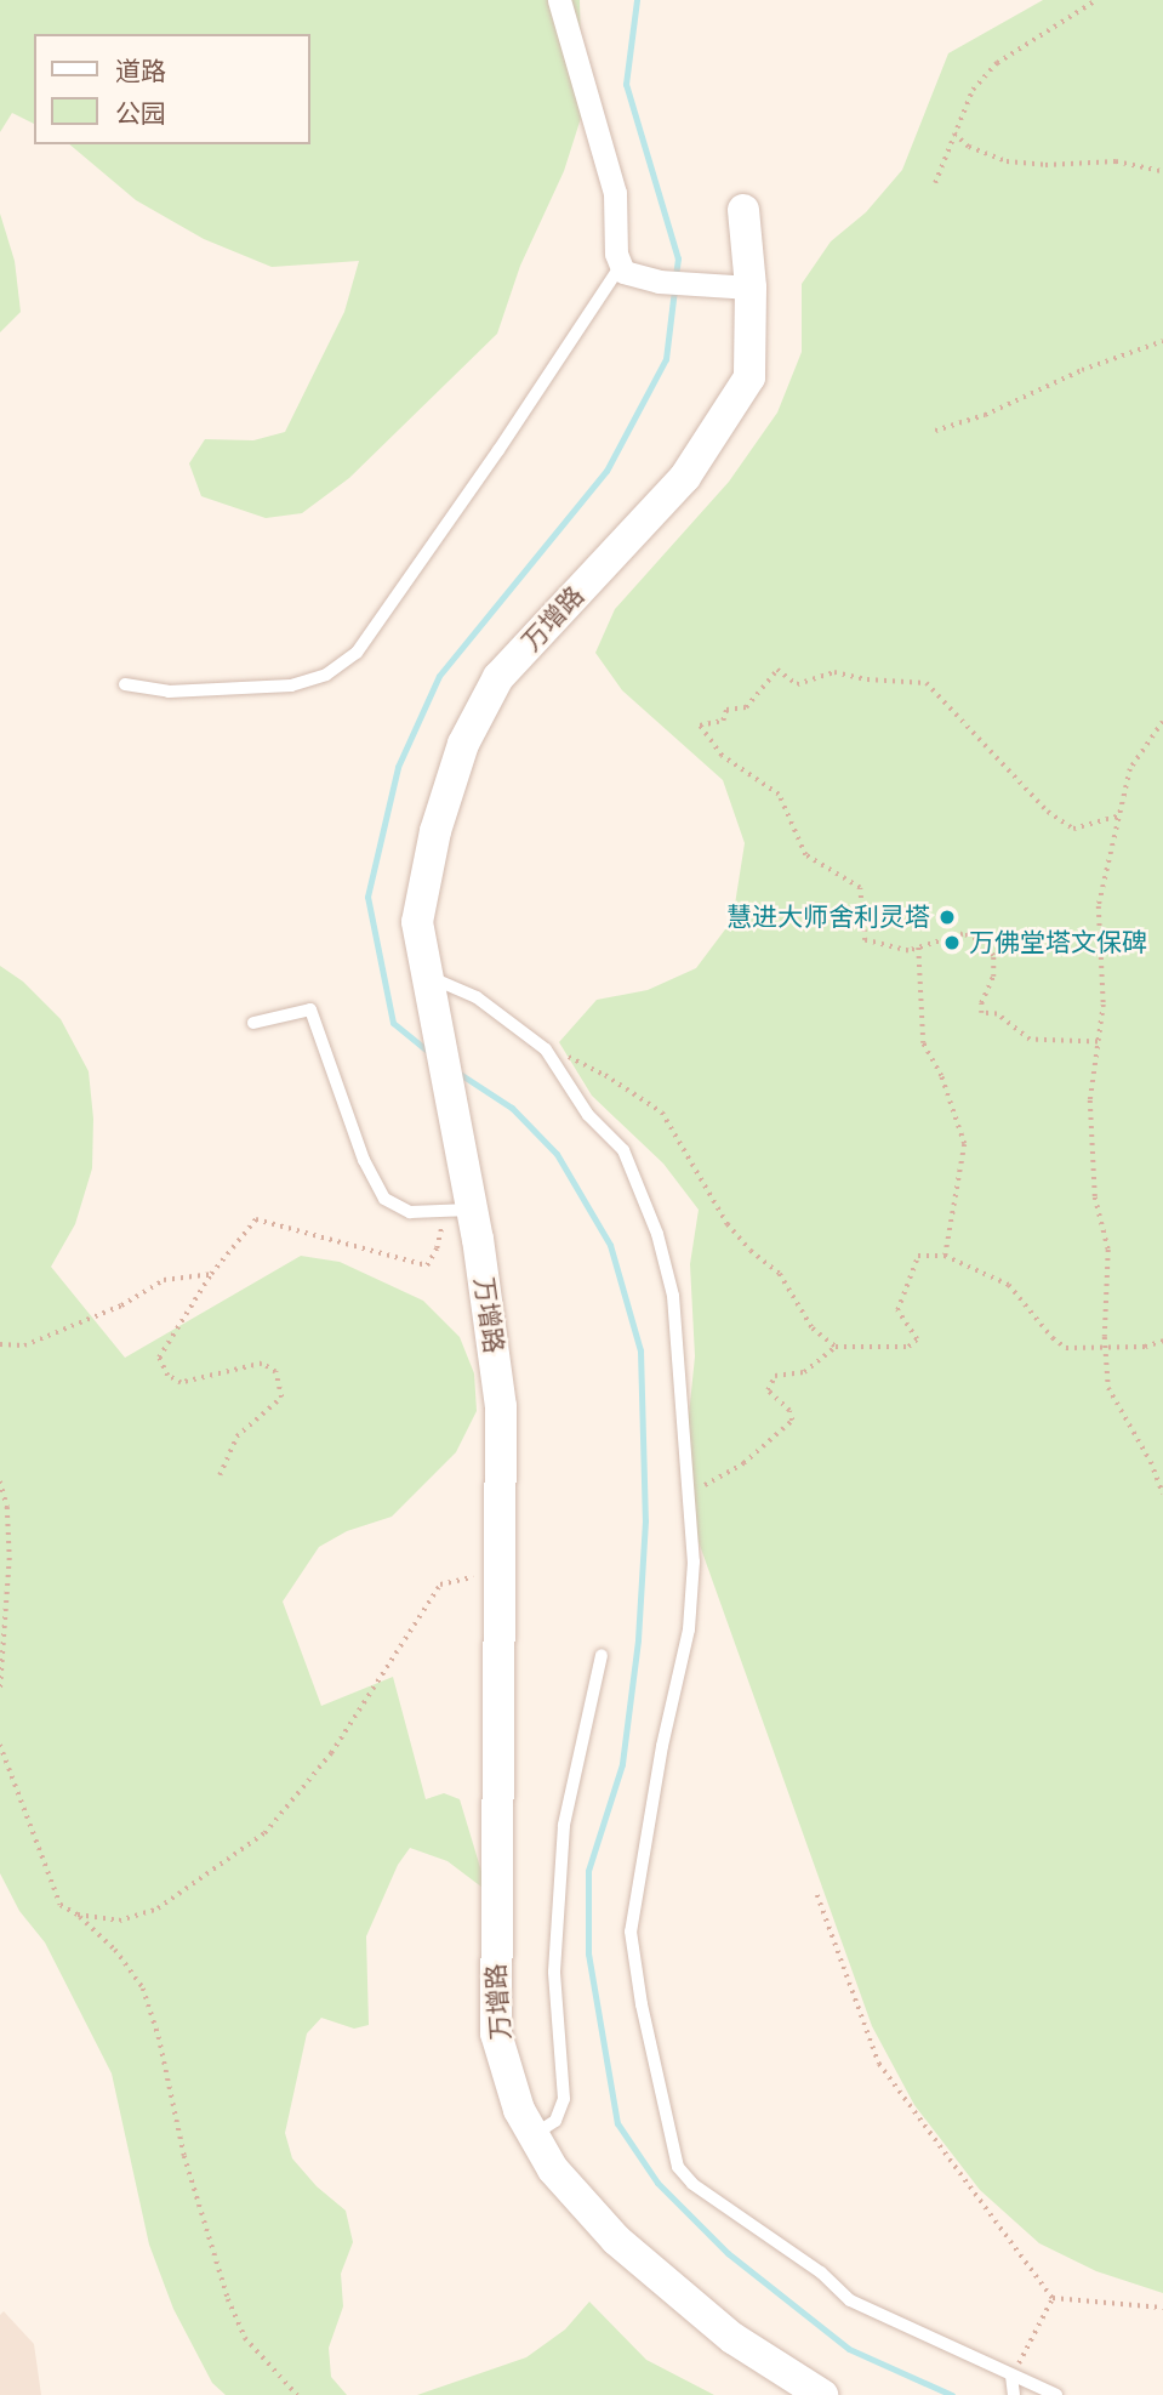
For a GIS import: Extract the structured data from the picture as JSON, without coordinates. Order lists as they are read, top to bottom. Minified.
{"streets":{"street":["万增路"]},"places":["慧进大师舍利灵塔","万佛堂塔文保碑"],"legend":["道路","公园"]}
